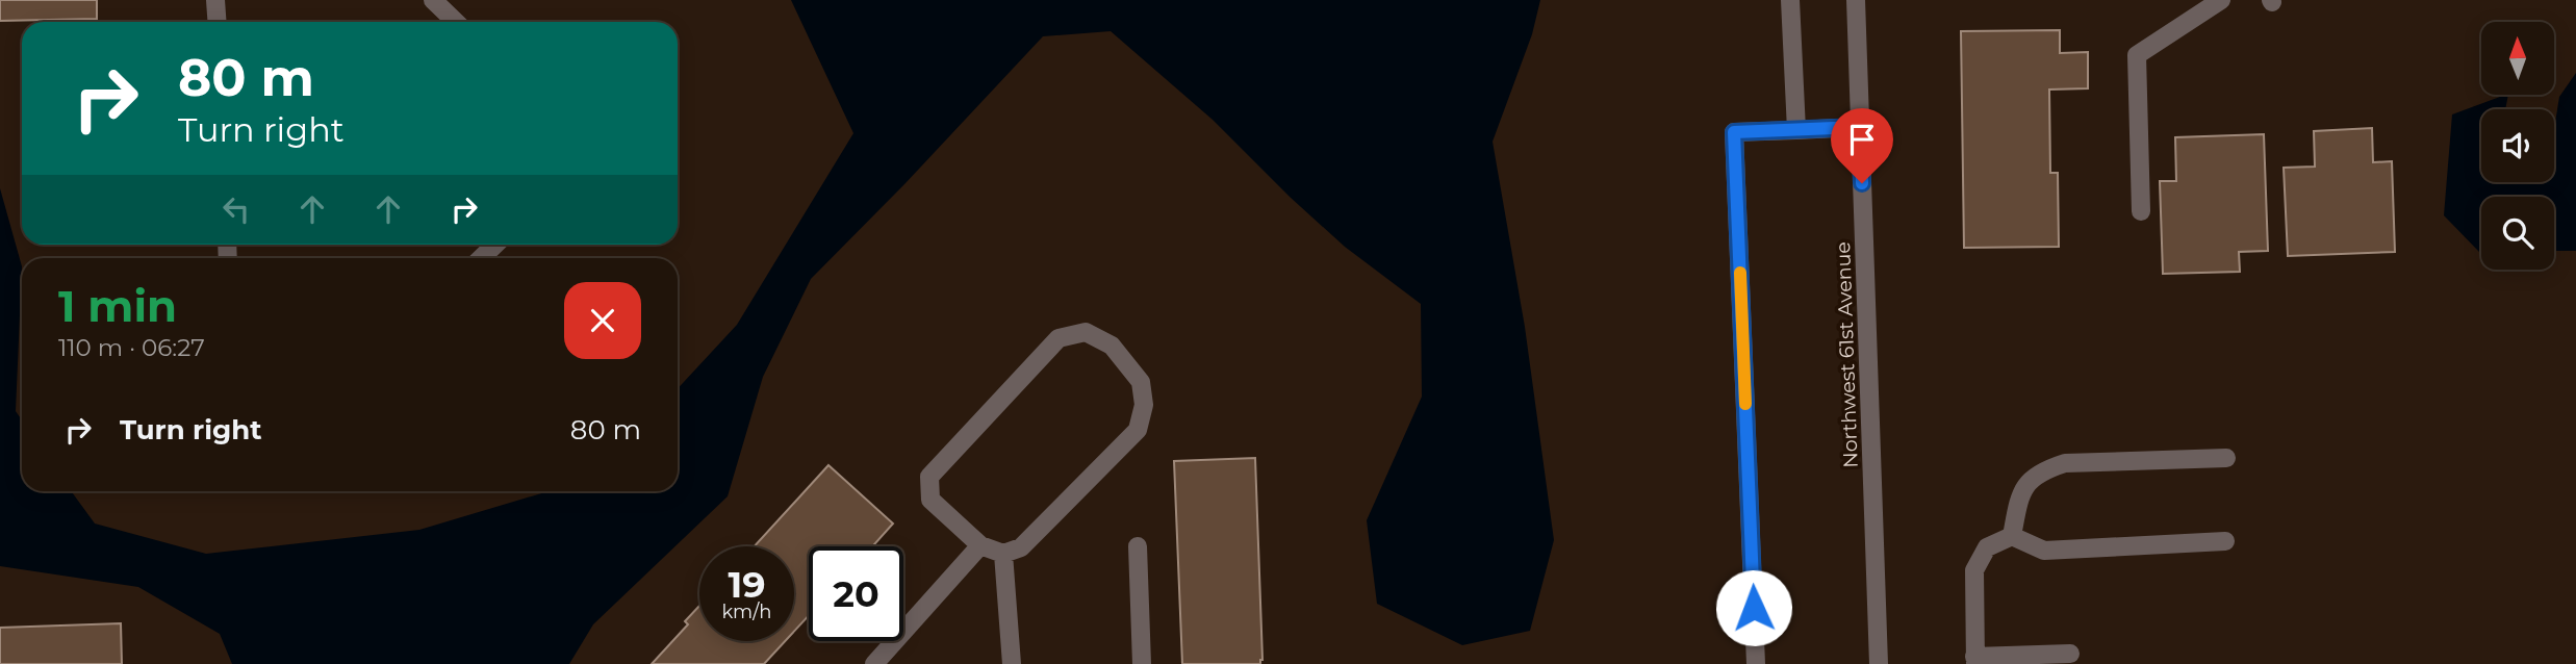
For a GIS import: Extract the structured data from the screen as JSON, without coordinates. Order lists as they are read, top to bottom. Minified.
{"streets":{"lane":["Northwest 61st Avenue"]},"north":"top","page":{"turn":["80 m","Turn right"],"heading":["1 min","110 m · 06:27"],"list":[{"name":"Turn right","value":"80 m"}],"speed":"19 km/h","limit":"20"}}
